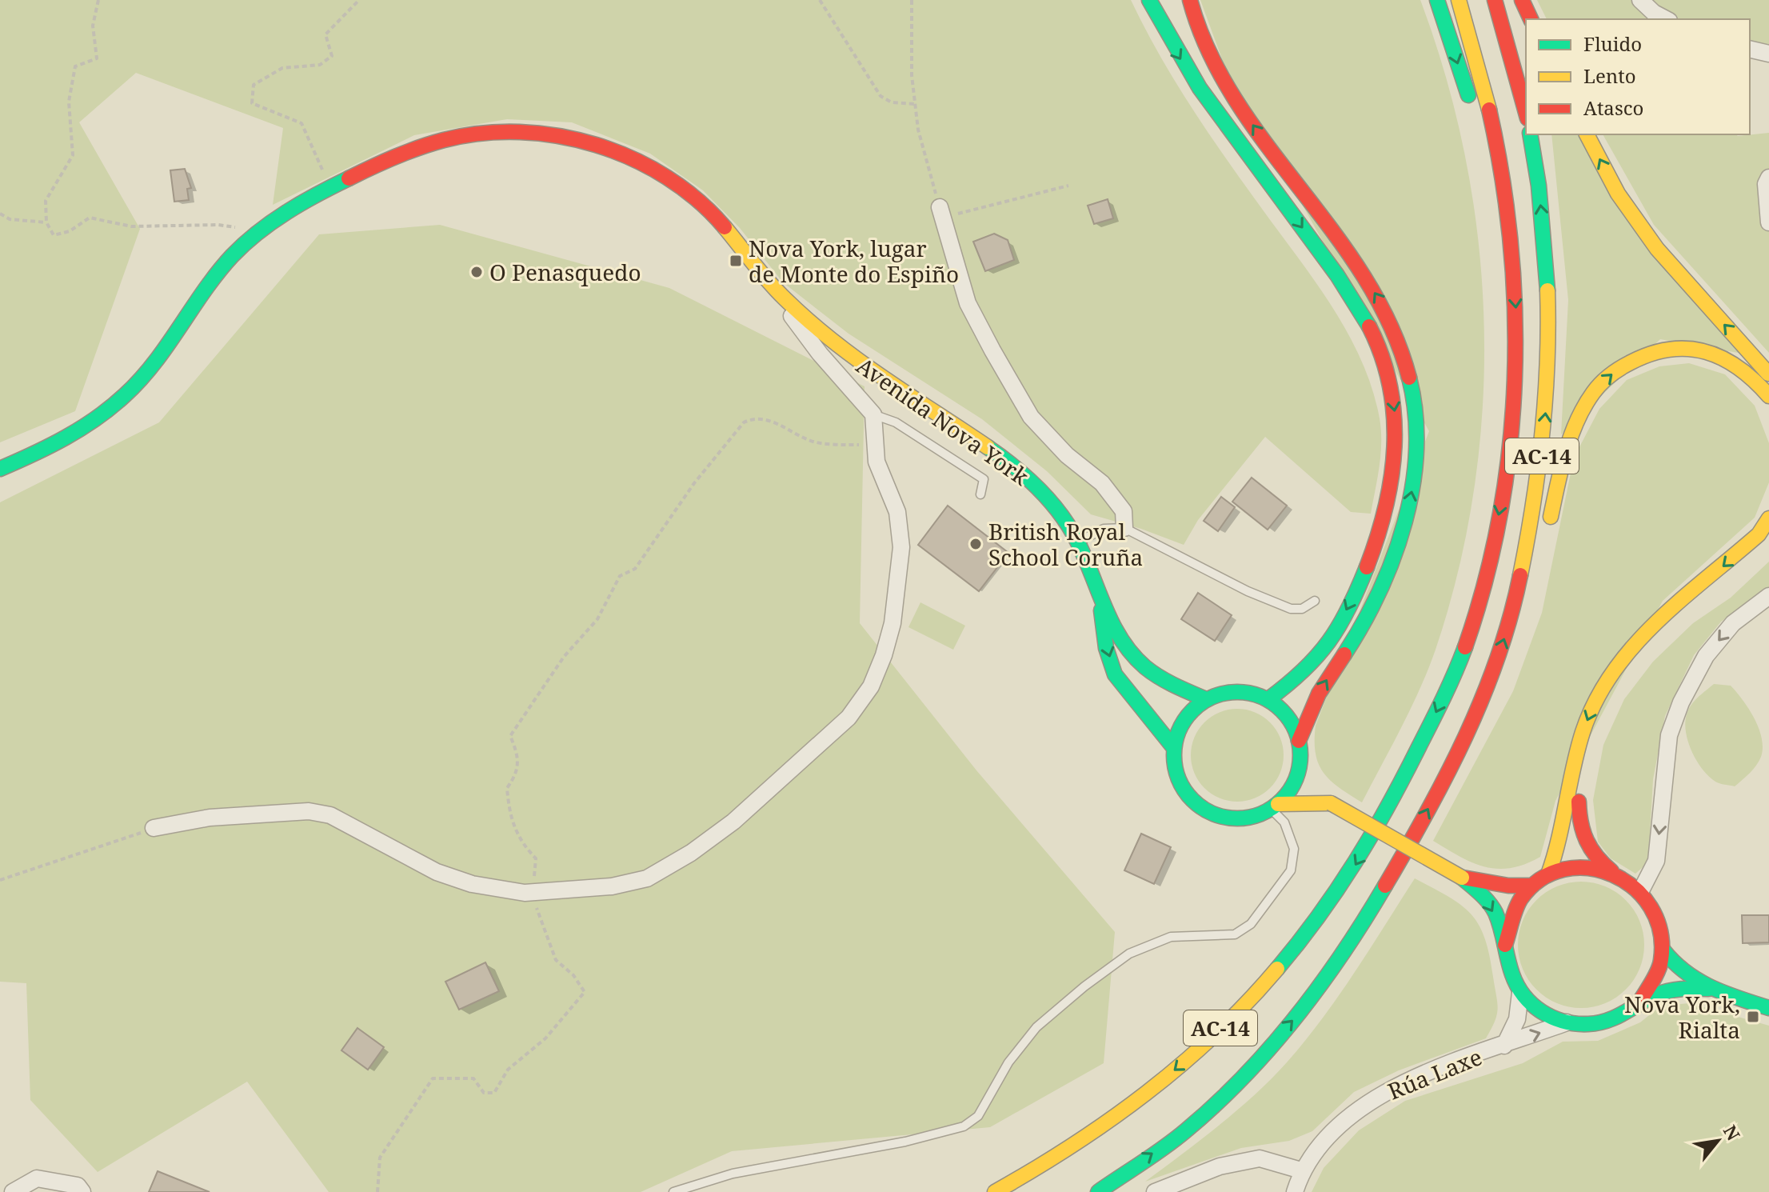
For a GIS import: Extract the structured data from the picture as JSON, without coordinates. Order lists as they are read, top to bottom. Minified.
{"streets":{"main road":["Avenida Nova York","AC-14"],"street":["Rúa Laxe"]},"places":{"transit":["Nova York, lugar de Monte do Espiño","Nova York, Rialta"],"other":["O Penasquedo","British Royal School Coruña"]},"legend":["Fluido","Lento","Atasco"],"north":"top right"}
